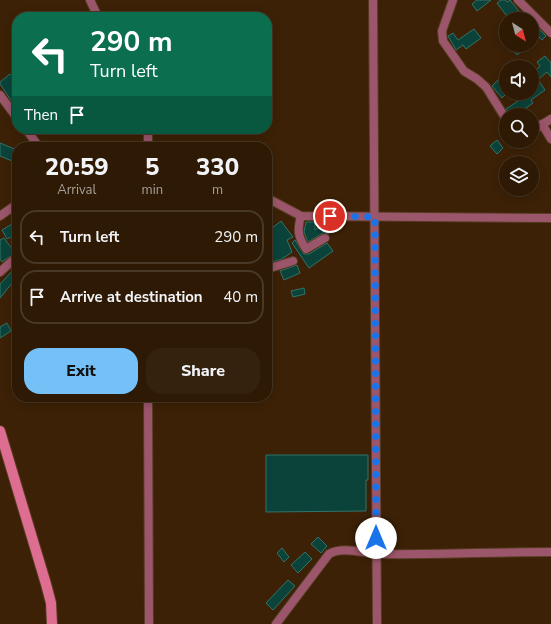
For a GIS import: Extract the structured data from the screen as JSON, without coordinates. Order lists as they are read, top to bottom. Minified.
{"north":"bottom right","page":{"turn":["290 m","Turn left"],"then":"Then","eta":["20:59","Arrival","5","min","330","m"],"list":[{"name":"Turn left","value":"290 m"},{"name":"Arrive at destination","value":"40 m"}],"buttons":["Exit","Share"]}}
